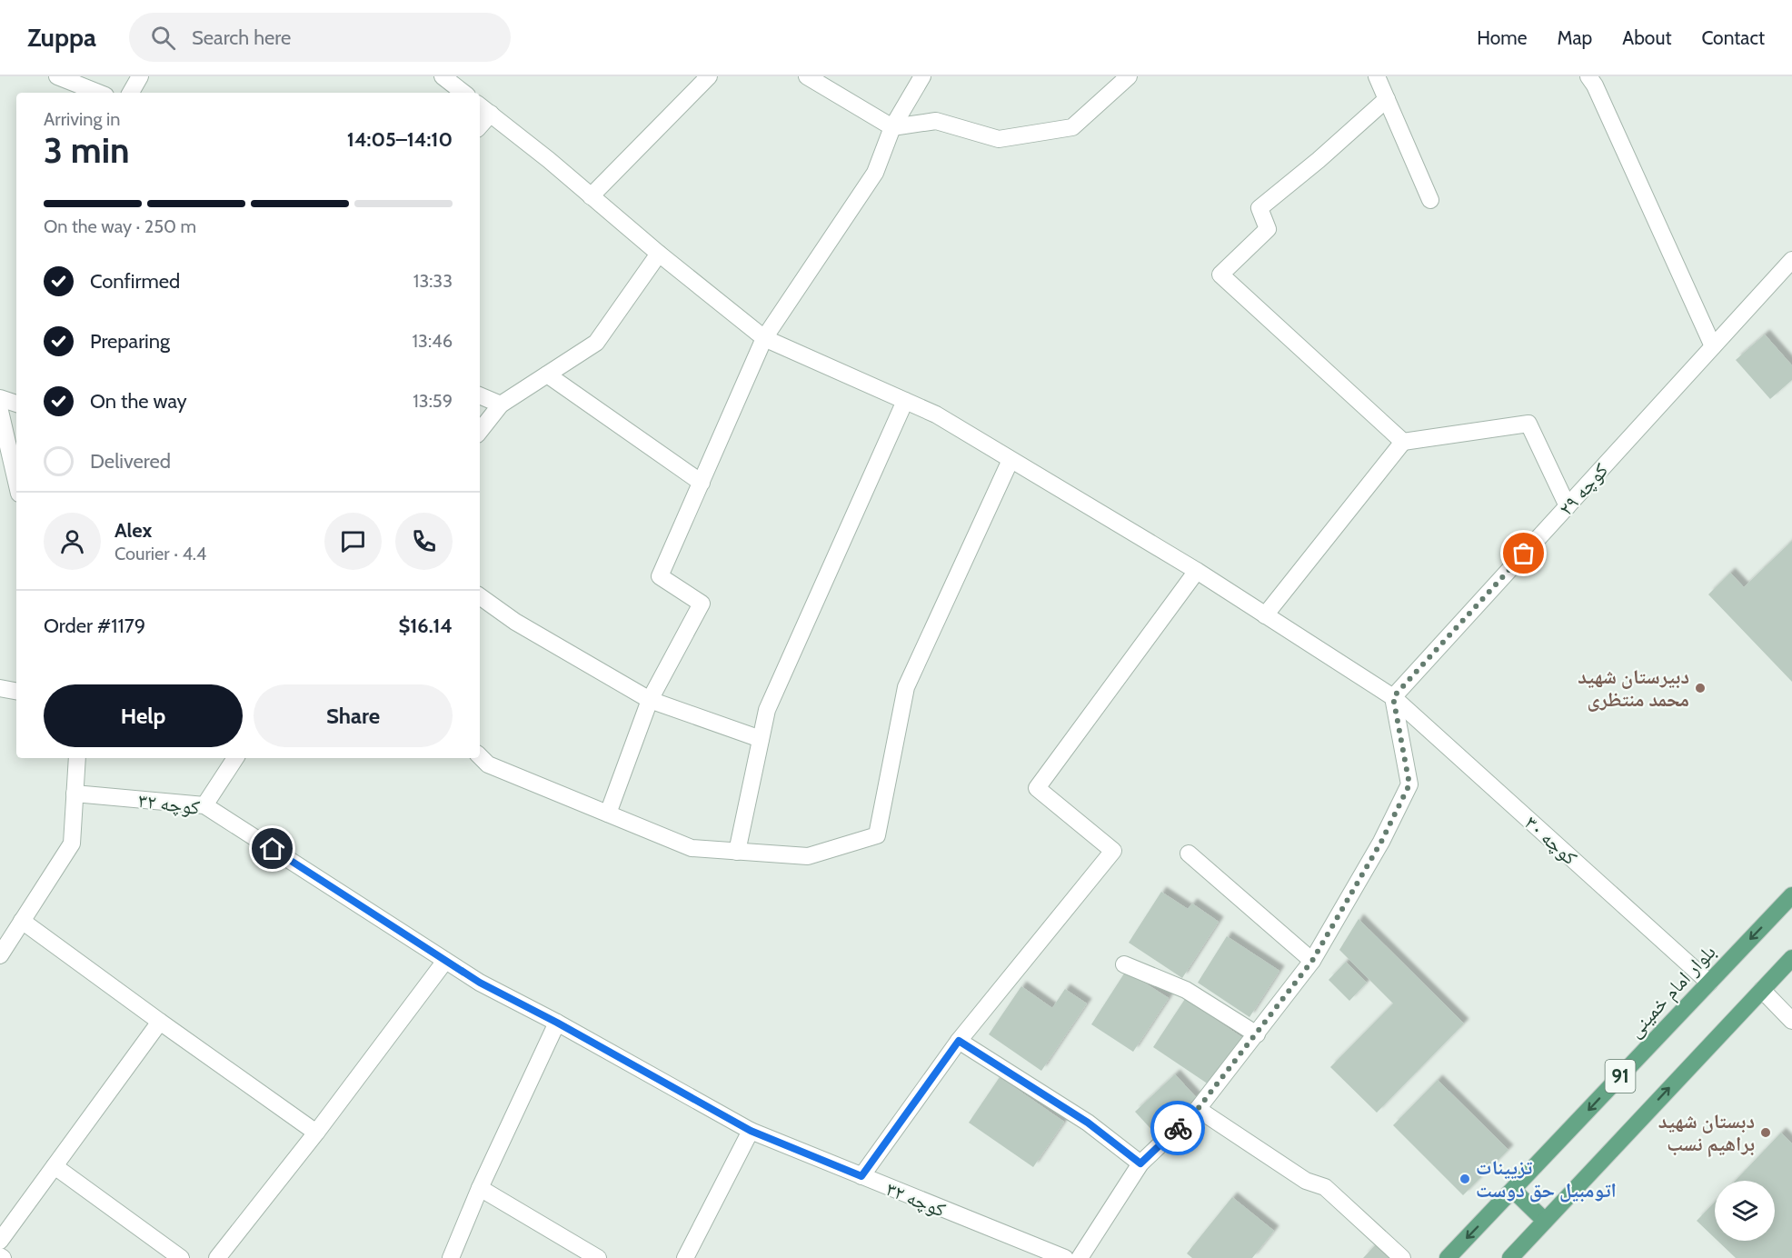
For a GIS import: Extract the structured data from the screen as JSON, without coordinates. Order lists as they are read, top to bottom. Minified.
{"streets":{"main road":["بلوار امام خمینی","91"],"street":["کوچه ۲۹","کوچه ۳۲","کوچه ۳۰"]},"crossings":[["کوچه ۲۹","کوچه ۳۰"],["کوچه ۳۰","بلوار امام خمینی"]],"places":["دبیرستان شهید محمد منتظری","دبستان شهید براهیم نسب","تزیینات اتومبیل حق دوست"],"page":{"header":"Zuppa","search":"Search here","nav":["Home","Map","About","Contact"],"heading":["3 min","Arriving in","14:05–14:10"],"panel":["Alex","Courier · 4.4","Order #1179","$16.14"],"bar":"On the way · 250 m","list":[["Confirmed","13:33"],["Preparing","13:46"],["On the way","13:59"],"Delivered"],"buttons":["Help","Share"]}}
